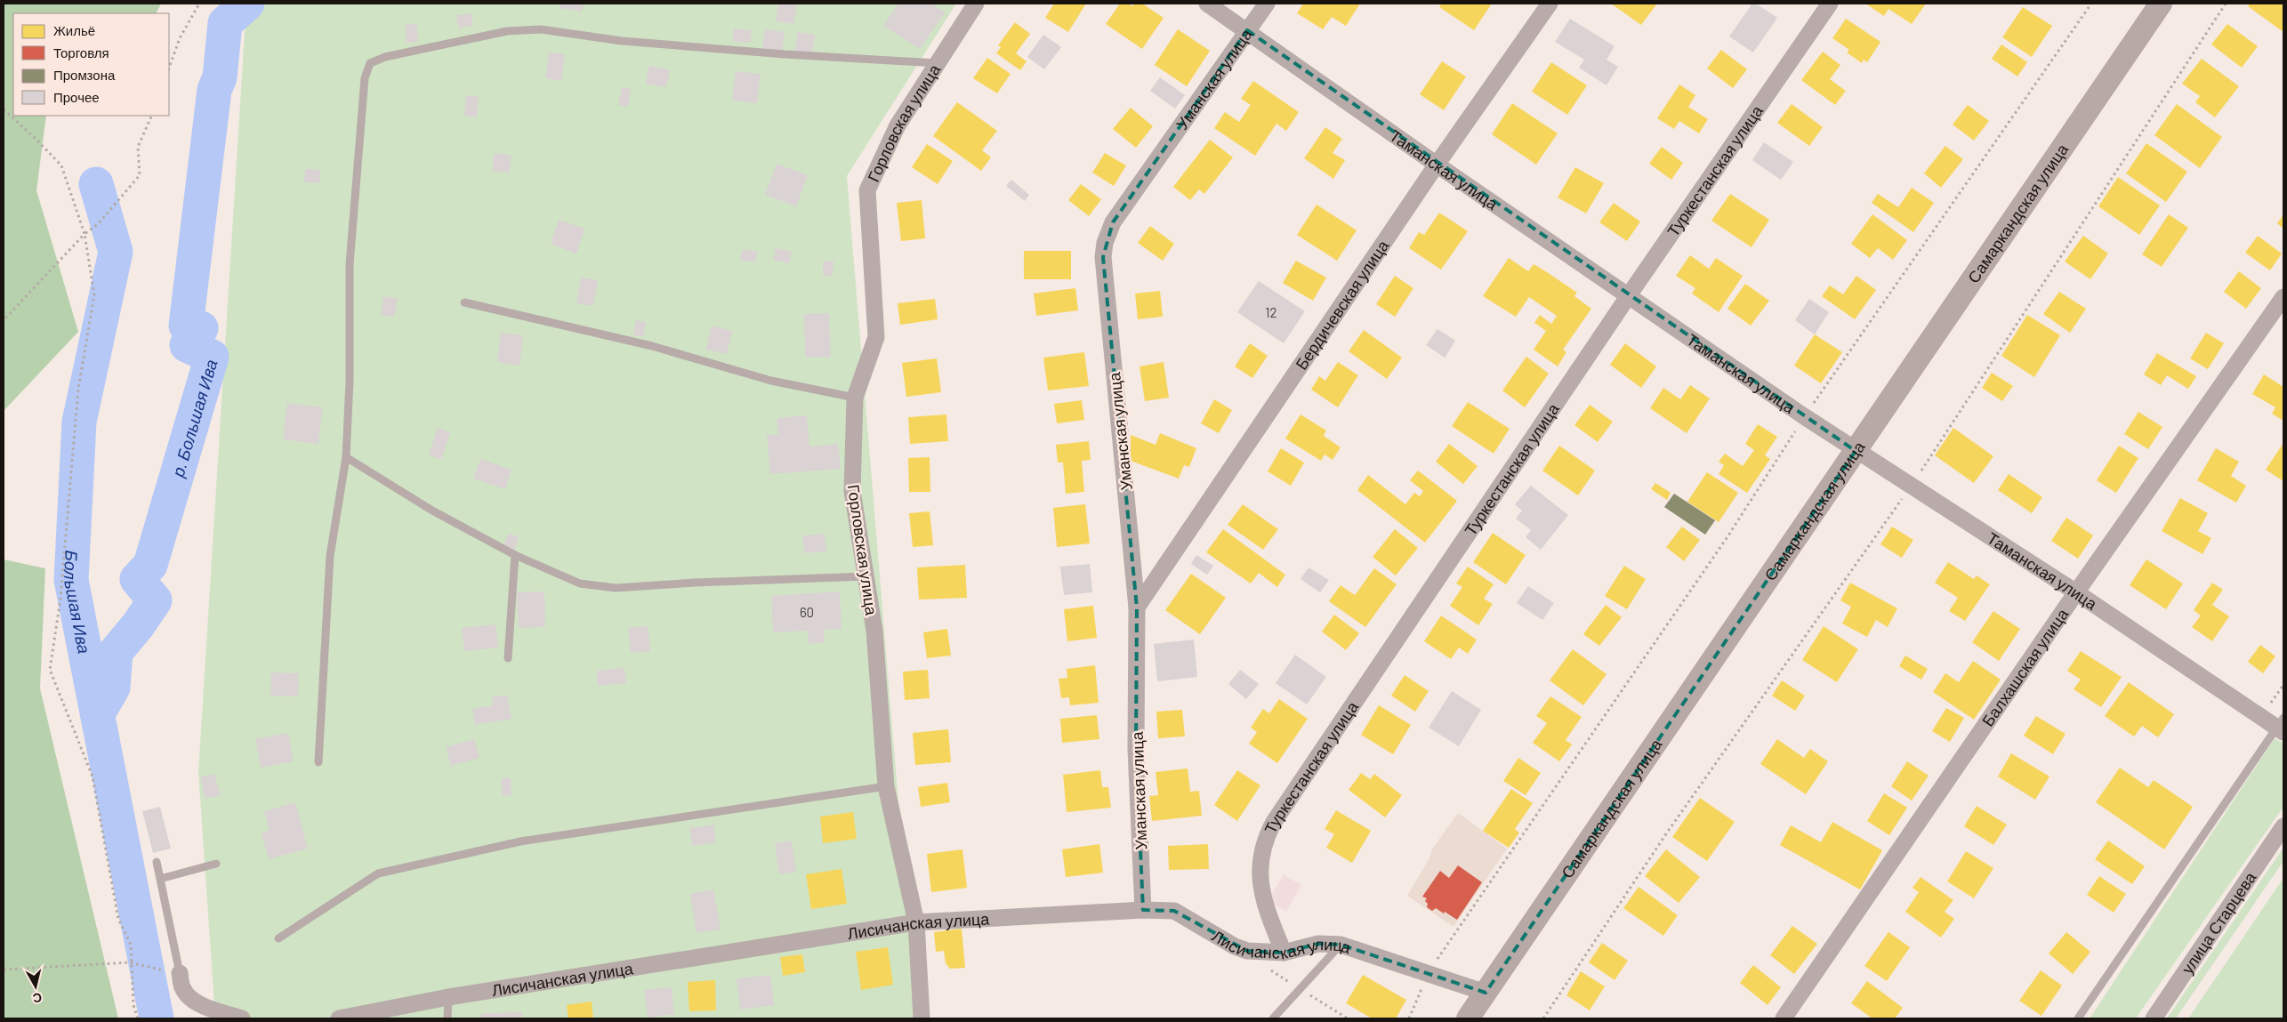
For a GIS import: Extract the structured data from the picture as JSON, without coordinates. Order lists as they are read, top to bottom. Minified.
{"streets":{"street":["Уманская улица","Горловская улица","Таманская улица","Туркестанская улица","Самаркандская улица","Бердичевская улица","Балхашская улица","улица Старцева","Лисичанская улица"]},"crossings":[["Уманская улица","Таманская улица"],["Уманская улица","Бердичевская улица"],["Уманская улица","Лисичанская улица"],["Горловская улица","Лисичанская улица"],["Таманская улица","Туркестанская улица"],["Таманская улица","Самаркандская улица"],["Таманская улица","Бердичевская улица"],["Таманская улица","Балхашская улица"],["Туркестанская улица","Лисичанская улица"],["Самаркандская улица","Лисичанская улица"]],"water":["р. Большая Ива","Большая Ива"],"house_numbers":["12","60"],"legend":["Жильё","Торговля","Промзона","Прочее"],"north":"bottom"}
